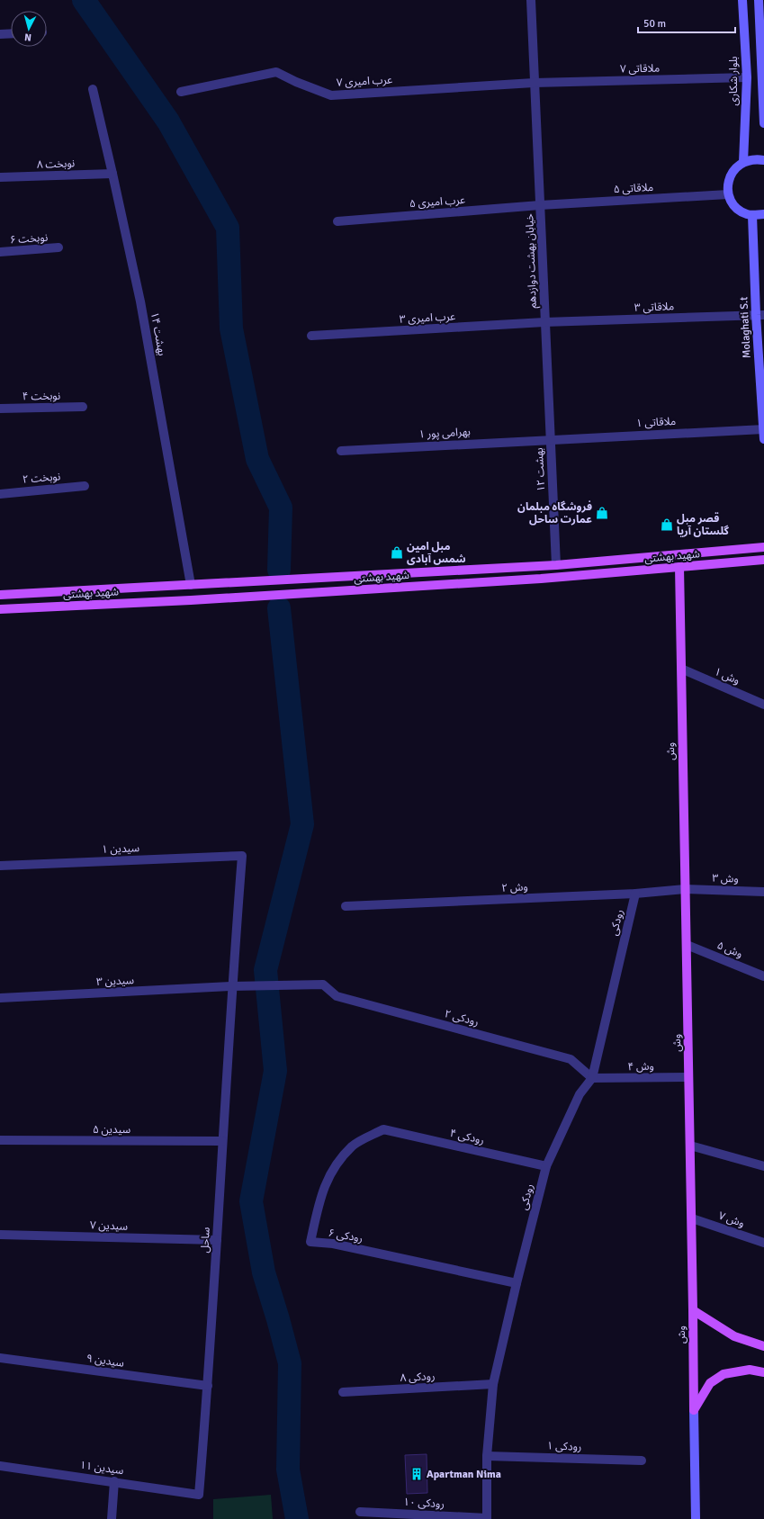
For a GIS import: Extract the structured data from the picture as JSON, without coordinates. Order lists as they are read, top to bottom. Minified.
{"streets":{"main road":["بلوار شکاری","Molaghati S.t","شهید بهشتی","وش"],"street":["۷ ملاقاتی","۷ عرب امیری","۸ نوبخت","ملاقاتی ۵","۵ عرب امیری","نوبخت ۶","خیابان بهشت دوازدهم","ملاقاتی ۳","۳ عرب امیری","بهشت ۱۴","۴ نوبخت","ملاقاتی ۱","۱ بهرامی پور","۱۲ بهشت","۲ نوبخت","وش ۱","سیدین ۱","وش ۳","وش ۲","رودکی","وش ۵","سیدین ۳","رودکی ۲","وش ۴","سیدین ۵","رودکی ۴","وش ۷","سیدین ۷","رودکی ۶","ساحل","۹ سیدین","رودکی ۸","رودکی ۱","۱۱ سیدین","رودکی ۱۰"]},"crossings":[["۷ ملاقاتی","۷ عرب امیری"],["۷ ملاقاتی","بلوار شکاری"],["۷ ملاقاتی","خیابان بهشت دوازدهم"],["۷ عرب امیری","خیابان بهشت دوازدهم"],["۸ نوبخت","بهشت ۱۴"],["ملاقاتی ۵","۵ عرب امیری"],["ملاقاتی ۵","خیابان بهشت دوازدهم"],["۵ عرب امیری","خیابان بهشت دوازدهم"],["خیابان بهشت دوازدهم","ملاقاتی ۳"],["خیابان بهشت دوازدهم","۳ عرب امیری"],["خیابان بهشت دوازدهم","ملاقاتی ۱"],["خیابان بهشت دوازدهم","۱ بهرامی پور"],["خیابان بهشت دوازدهم","۱۲ بهشت"],["ملاقاتی ۳","۳ عرب امیری"],["ملاقاتی ۳","Molaghati S.t"],["Molaghati S.t","ملاقاتی ۱"],["بهشت ۱۴","شهید بهشتی"],["ملاقاتی ۱","۱ بهرامی پور"],["ملاقاتی ۱","۱۲ بهشت"],["۱ بهرامی پور","۱۲ بهشت"],["۱۲ بهشت","شهید بهشتی"],["شهید بهشتی","وش"],["وش ۱","وش"],["وش","وش ۳"],["وش","وش ۲"],["وش","وش ۵"],["وش","وش ۴"],["وش","وش ۷"],["سیدین ۱","ساحل"],["وش ۳","وش ۲"],["وش ۲","رودکی"],["رودکی","رودکی ۲"],["رودکی","وش ۴"],["رودکی","رودکی ۴"],["رودکی","رودکی ۶"],["رودکی","رودکی ۸"],["رودکی","رودکی ۱"],["رودکی","رودکی ۱۰"],["سیدین ۳","رودکی ۲"],["سیدین ۳","ساحل"],["رودکی ۲","وش ۴"],["سیدین ۵","ساحل"],["رودکی ۴","رودکی ۶"],["سیدین ۷","ساحل"],["ساحل","۹ سیدین"],["ساحل","۱۱ سیدین"]],"places":{"shop":["فروشگاه مبلمان عمارت ساحل","قصر مبل گلستان آریا","مبل امین شمس آبادی"],"building":["Apartman Nima"]},"scale_bar":"50 m","north":"bottom"}
